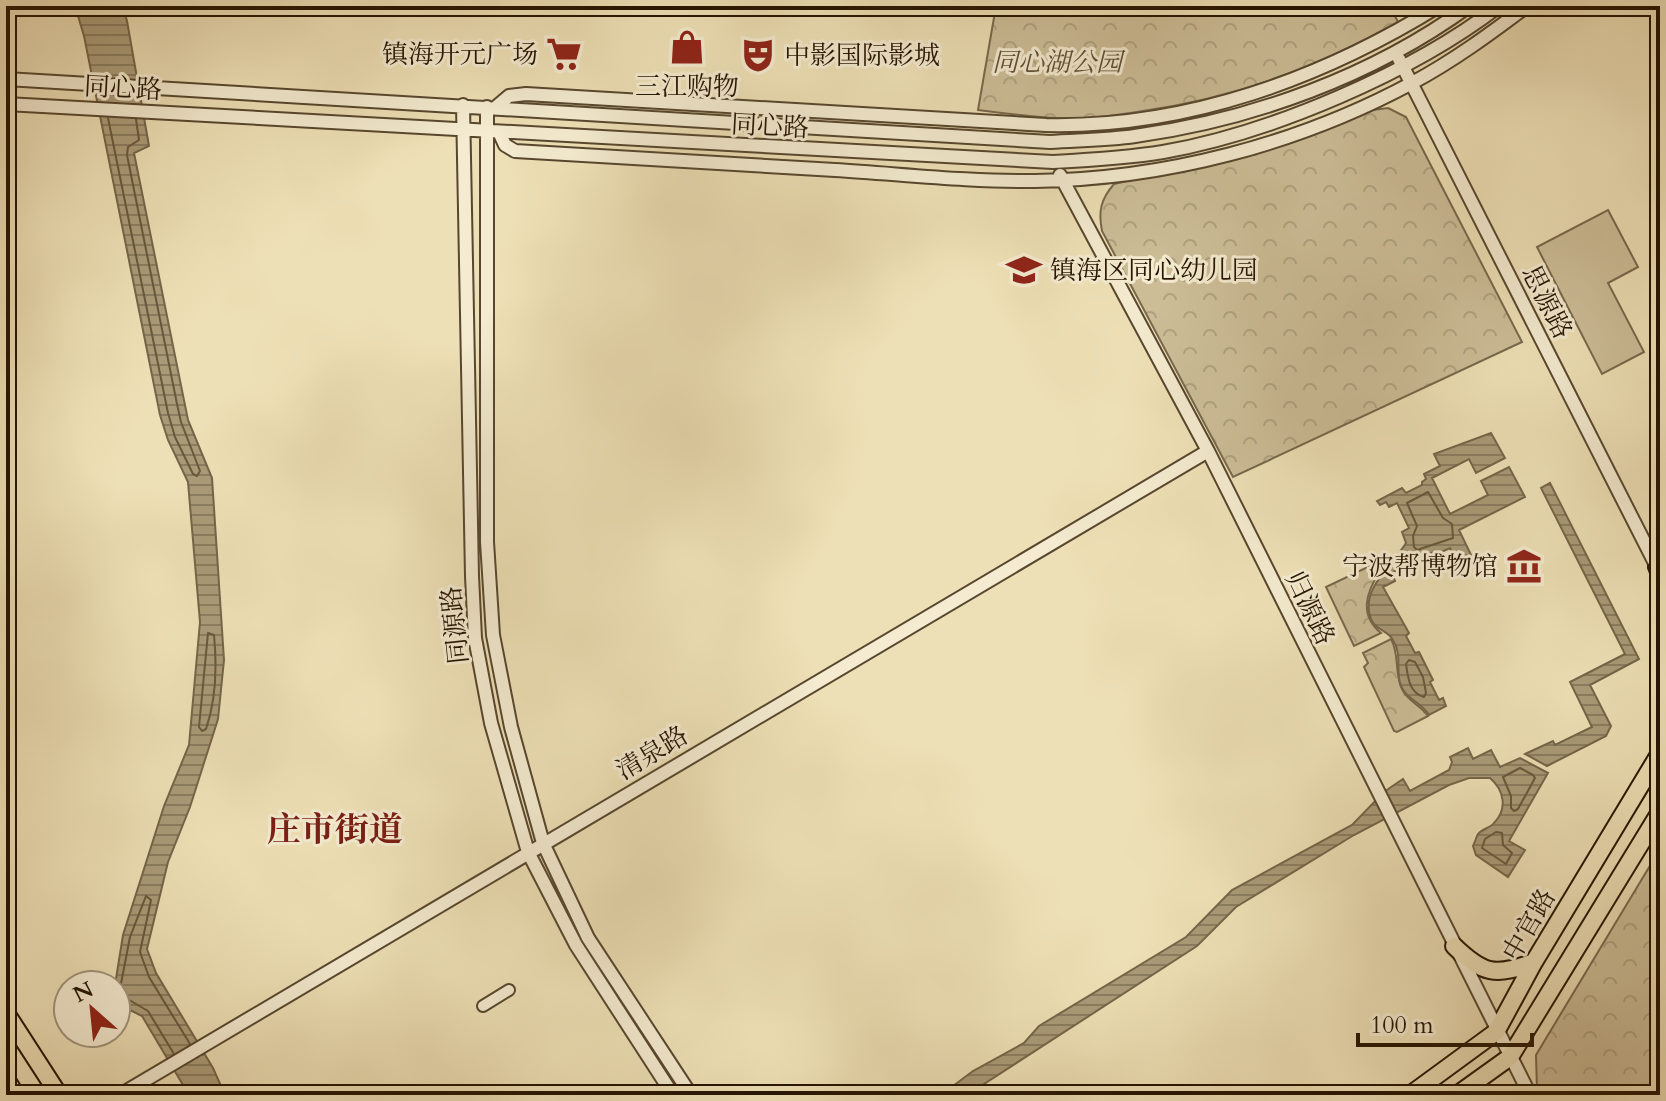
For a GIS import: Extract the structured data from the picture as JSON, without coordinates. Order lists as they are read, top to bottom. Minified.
{"streets":{"main road":["中官路"],"street":["同心路","思源路","归源路","同源路","清泉路"]},"crossings":[["同心路","思源路"],["同心路","归源路"],["同心路","同源路"],["归源路","清泉路"],["归源路","中官路"],["同源路","清泉路"]],"districts":["庄市街道"],"parks":["同心湖公园"],"places":{"shop":["三江购物"],"supermarket":["镇海开元广场"],"theatre":["中影国际影城"],"school or university":["镇海区同心幼儿园"],"museum":["宁波帮博物馆"]},"scale_bar":"100 m","north":"top left"}
